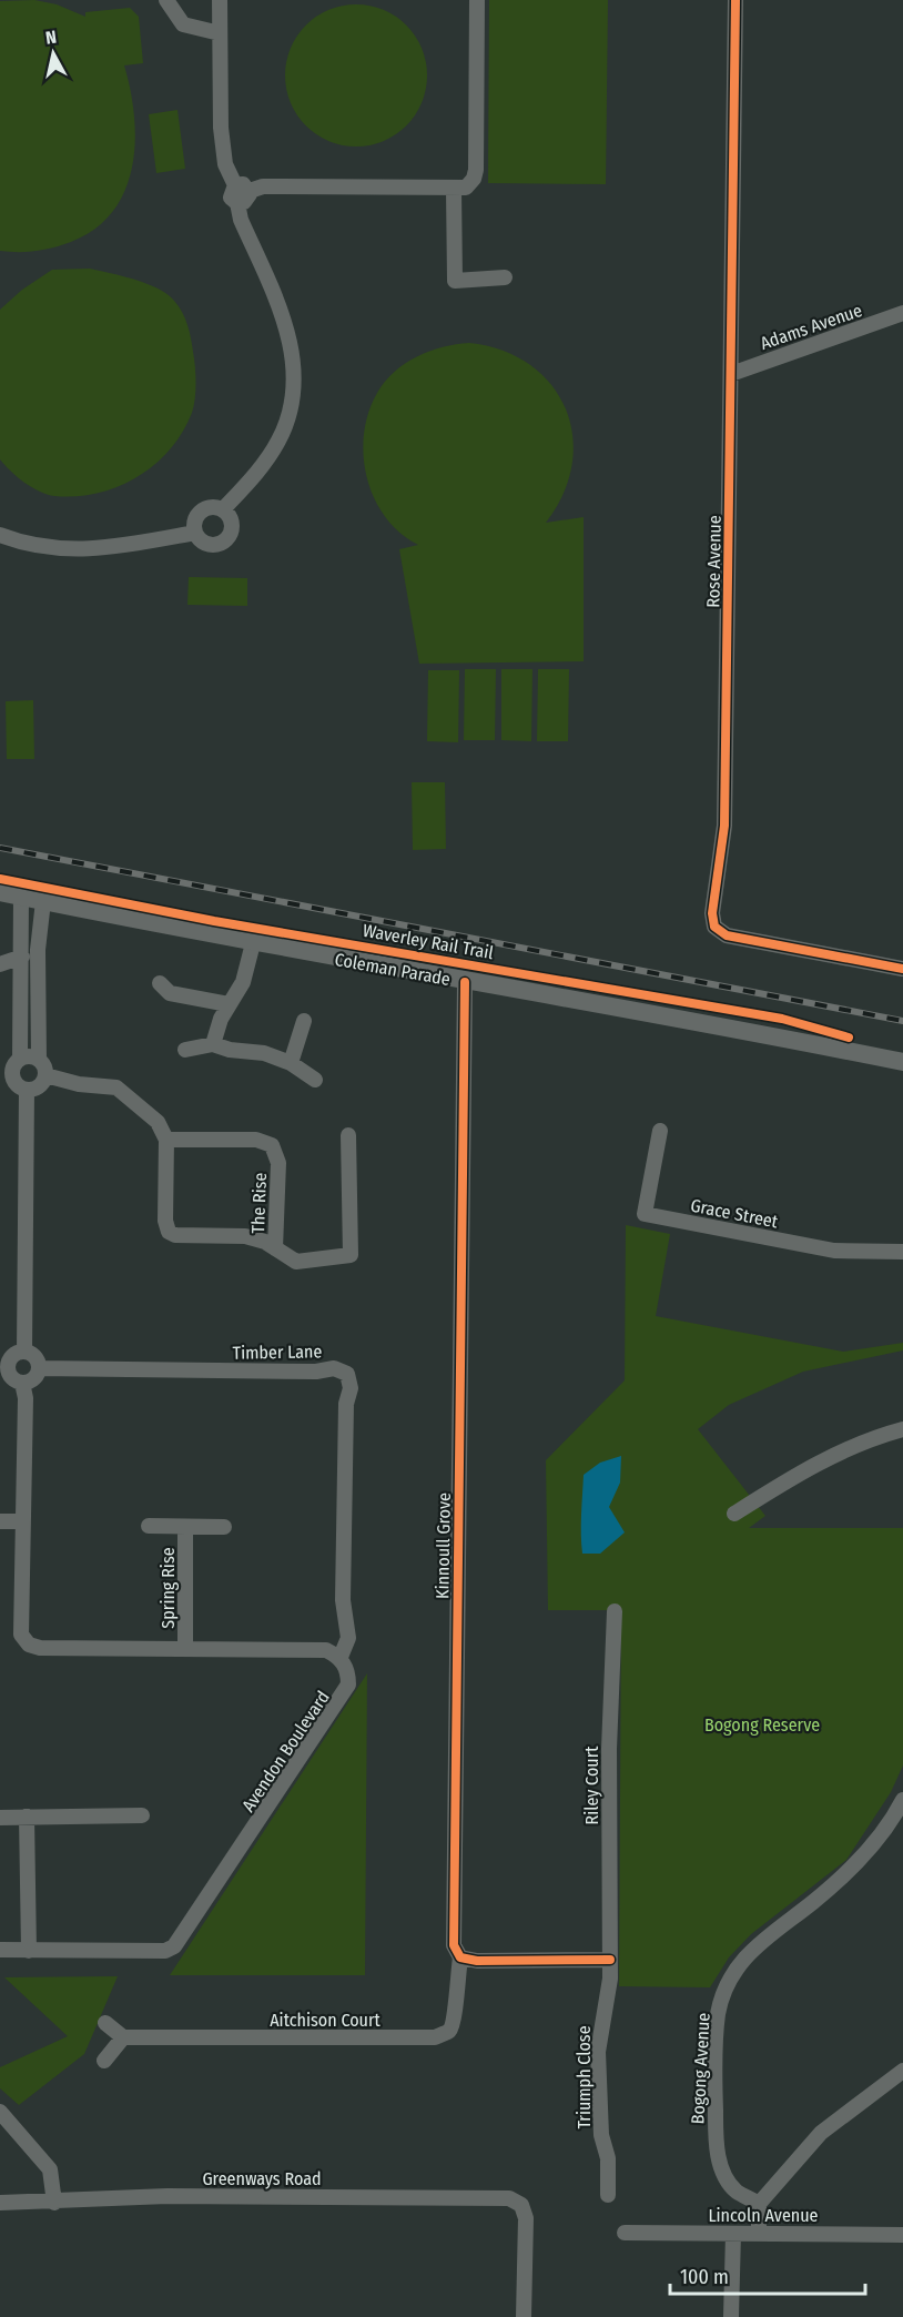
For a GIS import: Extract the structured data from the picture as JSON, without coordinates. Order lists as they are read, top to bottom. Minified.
{"streets":{"street":["Adams Avenue","Rose Avenue","Coleman Parade","The Rise","Grace Street","Timber Lane","Kinnoull Grove","Spring Rise","Avendon Boulevard","Riley Court","Aitchison Court","Bogong Avenue","Triumph Close","Greenways Road","Lincoln Avenue"],"cycle path":["Waverley Rail Trail"]},"crossings":[["Adams Avenue","Rose Avenue"],["Coleman Parade","Kinnoull Grove"],["Timber Lane","Avendon Boulevard"],["Kinnoull Grove","Aitchison Court"],["Riley Court","Triumph Close"]],"parks":["Bogong Reserve"],"scale_bar":"100 m","north":"top"}
